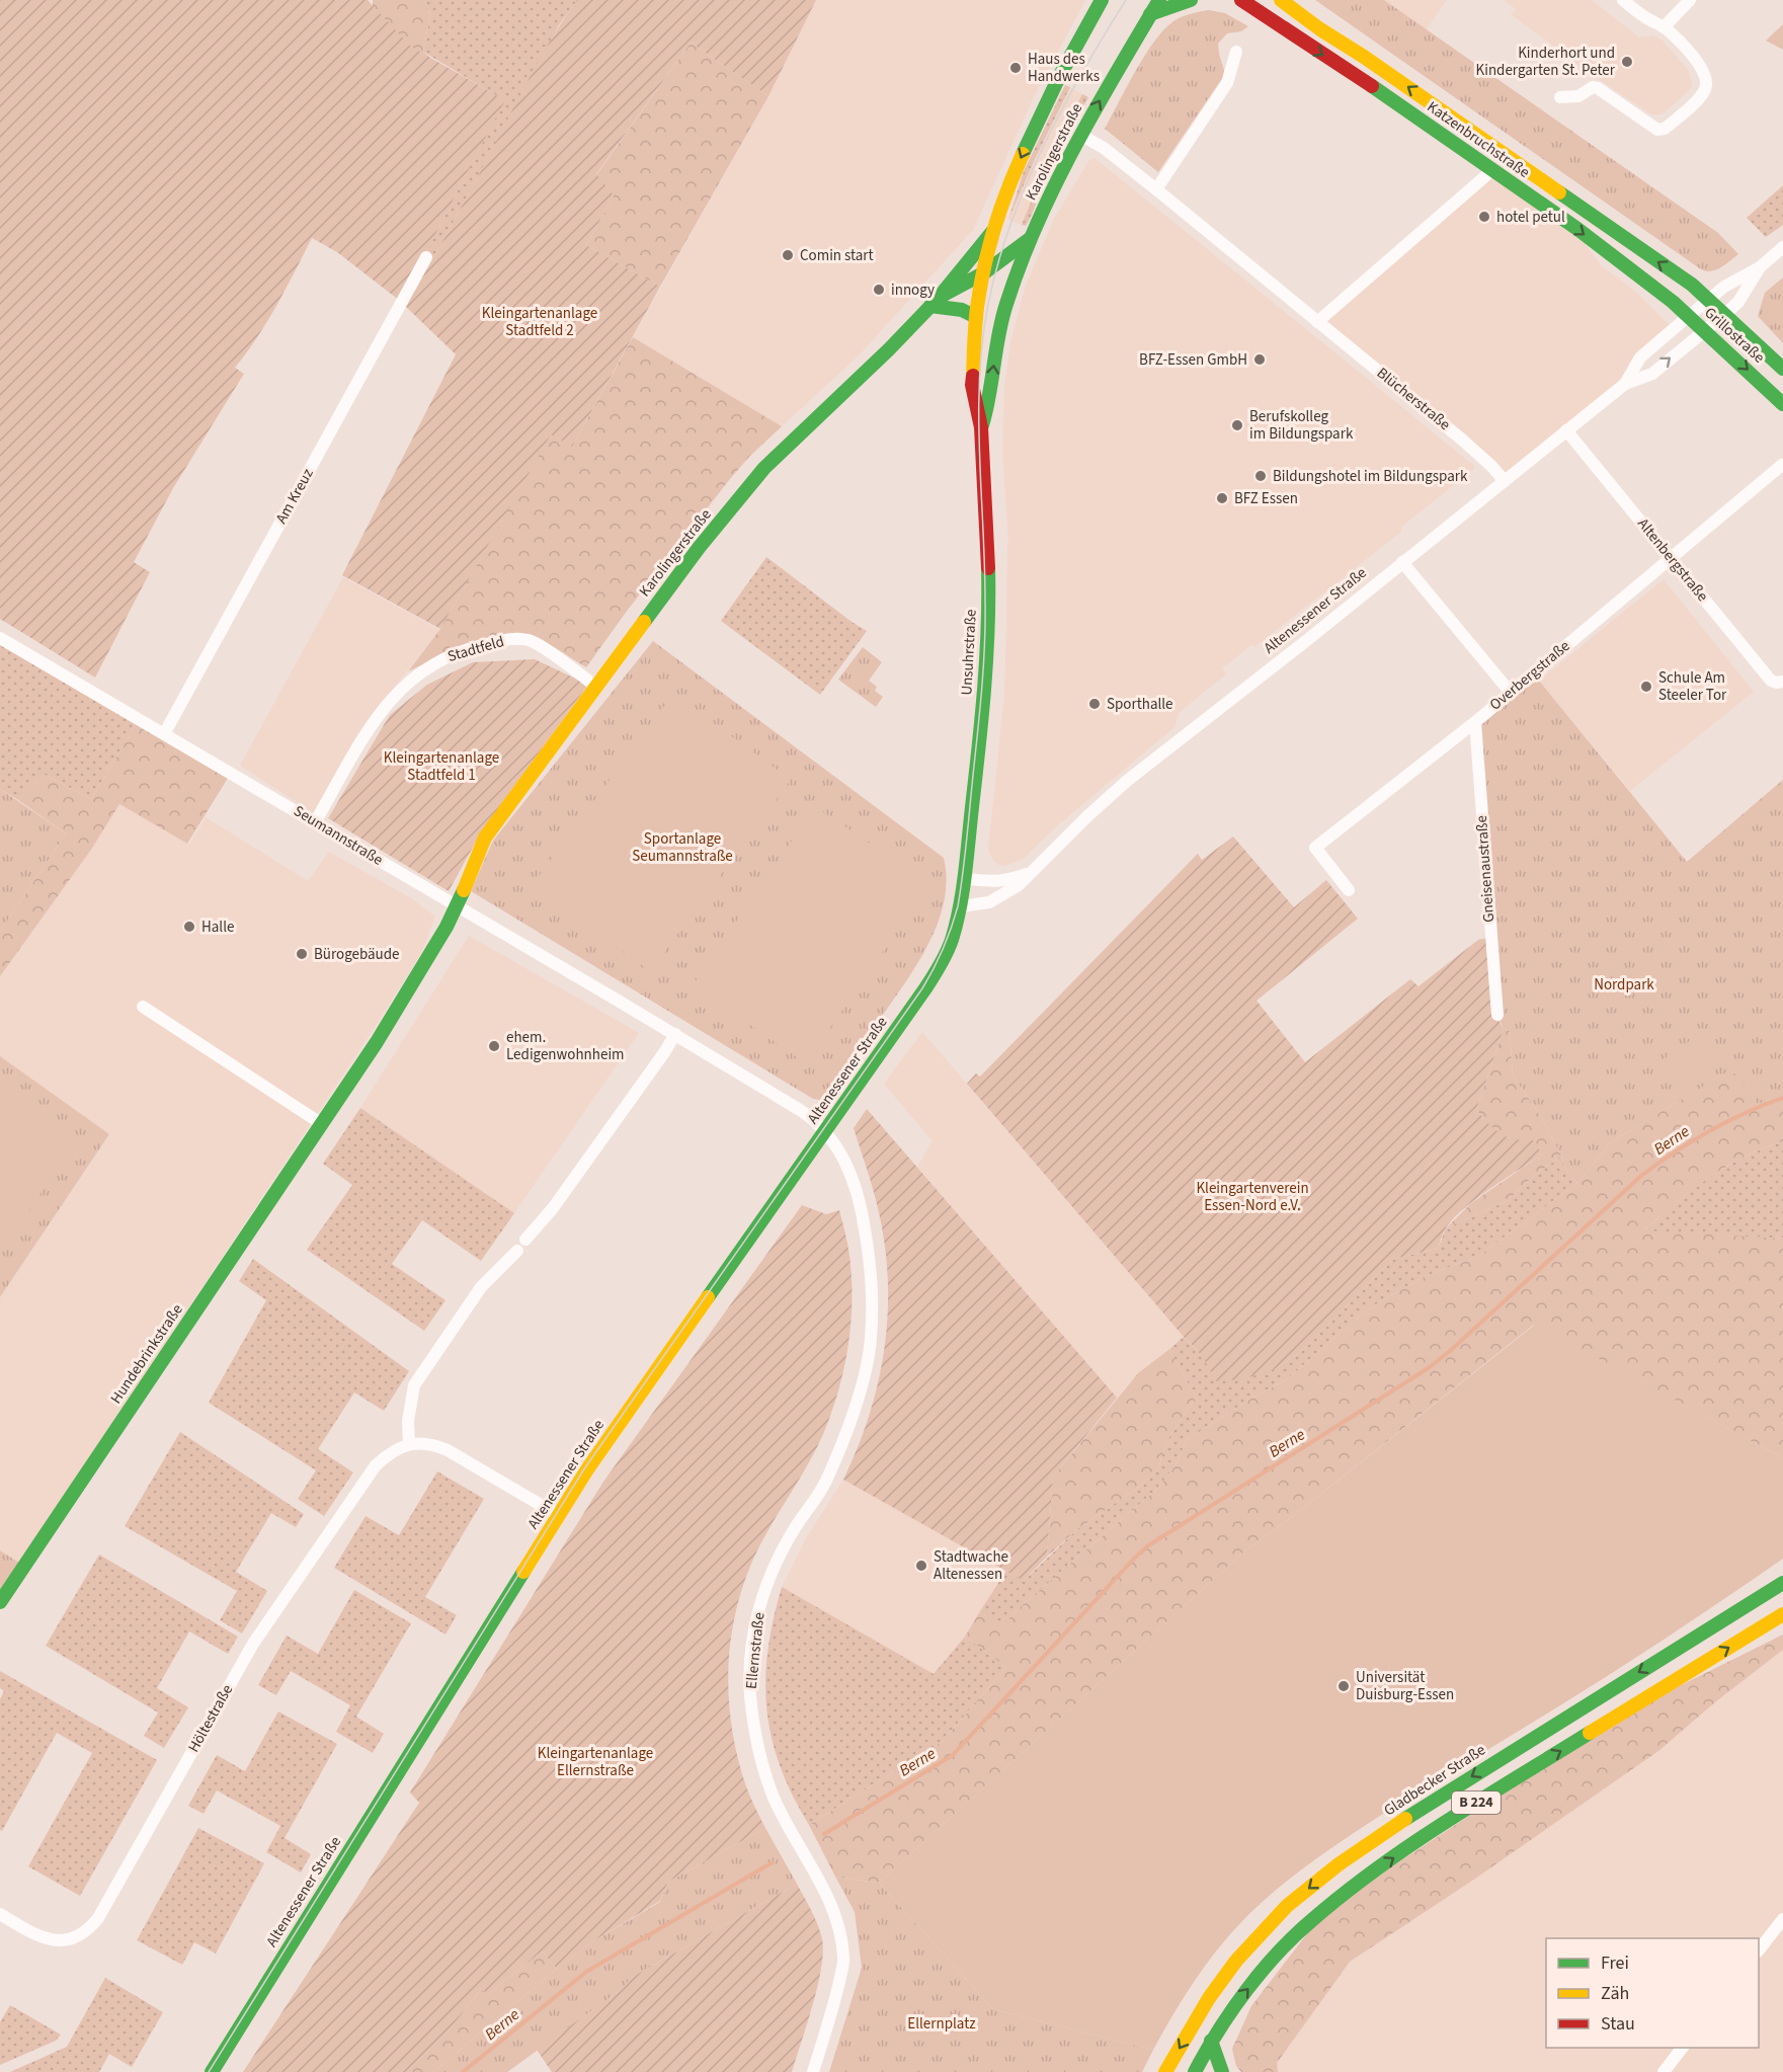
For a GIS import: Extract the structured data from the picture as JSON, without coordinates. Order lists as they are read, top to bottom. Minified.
{"streets":{"main road":["Katzenbruchstraße","Karolingerstraße","Grillostraße","Altenessener Straße","Unsuhrstraße","Hundebrinkstraße","Gladbecker Straße","B 224"],"street":["Blücherstraße","Am Kreuz","Altenbergstraße","Stadtfeld","Overbergstraße","Seumannstraße","Gneisenaustraße","Ellernstraße","Höltestraße"]},"crossings":[["Katzenbruchstraße","Grillostraße"],["Katzenbruchstraße","Altenessener Straße"],["Karolingerstraße","Blücherstraße"],["Karolingerstraße","Stadtfeld"],["Karolingerstraße","Unsuhrstraße"],["Karolingerstraße","Seumannstraße"],["Karolingerstraße","Hundebrinkstraße"],["Grillostraße","Altenessener Straße"],["Blücherstraße","Altenessener Straße"],["Am Kreuz","Seumannstraße"],["Altenbergstraße","Altenessener Straße"],["Altenbergstraße","Overbergstraße"],["Altenessener Straße","Unsuhrstraße"],["Altenessener Straße","Seumannstraße"],["Altenessener Straße","Ellernstraße"],["Stadtfeld","Seumannstraße"],["Overbergstraße","Gneisenaustraße"],["Seumannstraße","Hundebrinkstraße"],["Seumannstraße","Ellernstraße"]],"water":["Berne"],"parks":["Kleingartenanlage Stadtfeld 2","Kleingartenanlage Stadtfeld 1","Sportanlage Seumannstraße","Nordpark","Kleingartenverein Essen-Nord e.V.","Kleingartenanlage Ellernstraße","Ellernplatz"],"places":["Kinderhort und Kindergarten St. Peter","Haus des Handwerks","hotel petul","Comin start","innogy","BFZ-Essen GmbH","Berufskolleg im Bildungspark","Bildungshotel im Bildungspark","BFZ Essen","Schule Am Steeler Tor","Sporthalle","Halle","Bürogebäude","ehem. Ledigenwohnheim","Stadtwache Altenessen","Universität Duisburg-Essen"],"legend":["Frei","Zäh","Stau"]}
